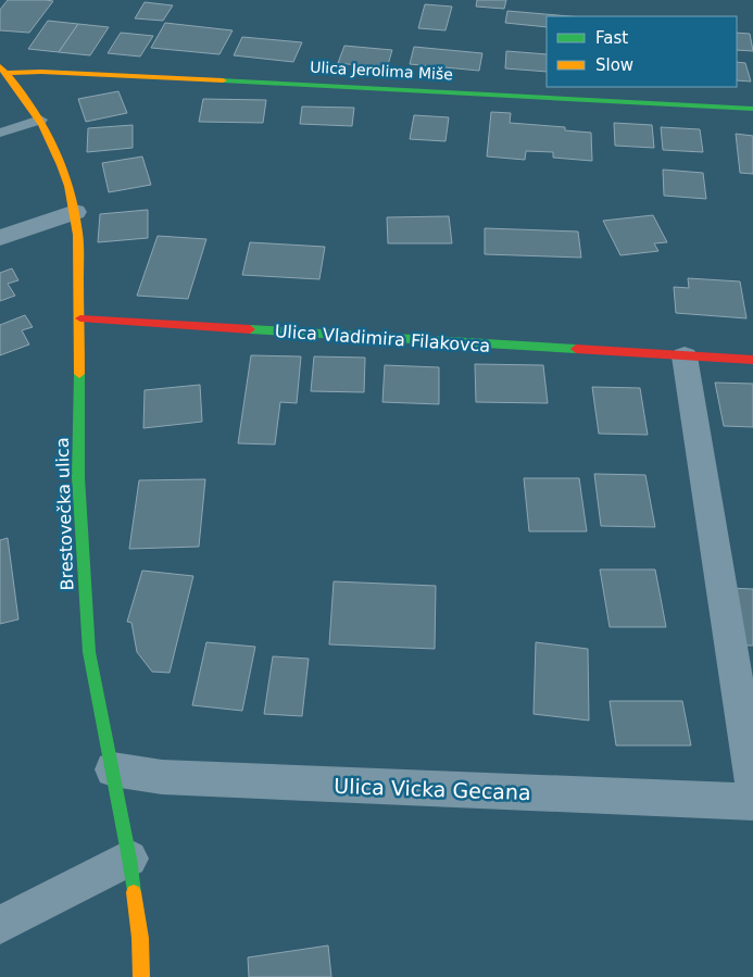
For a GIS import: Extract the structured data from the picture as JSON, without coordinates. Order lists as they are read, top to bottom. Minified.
{"streets":{"street":["Ulica Jerolima Miše","Ulica Vladimira Filakovca","Brestovečka ulica","Ulica Vicka Gecana"]},"crossings":[["Ulica Jerolima Miše","Brestovečka ulica"],["Ulica Vladimira Filakovca","Brestovečka ulica"],["Brestovečka ulica","Ulica Vicka Gecana"]],"legend":["Fast","Slow"]}
